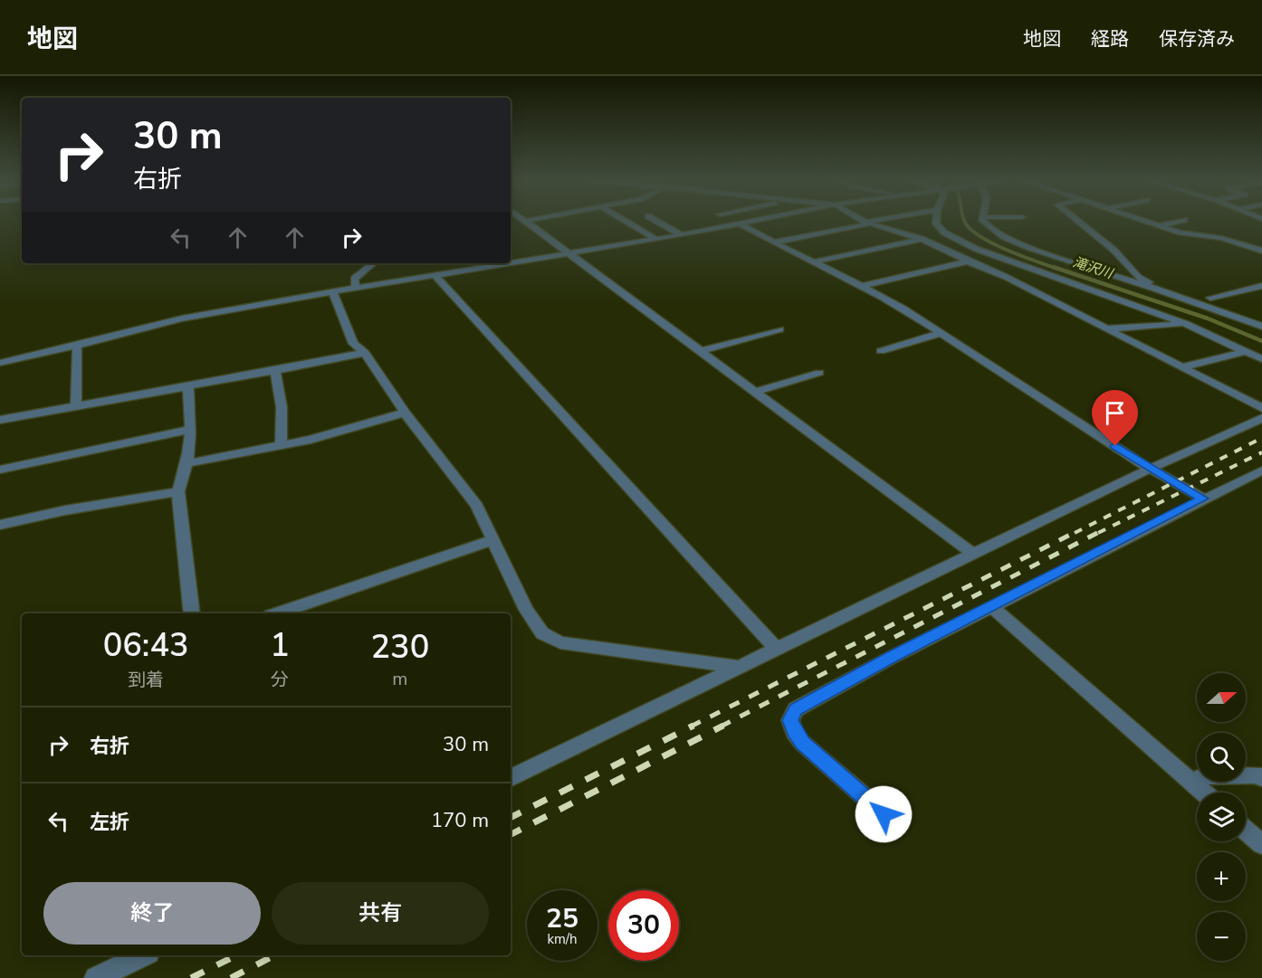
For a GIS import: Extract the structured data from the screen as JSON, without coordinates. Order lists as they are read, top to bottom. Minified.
{"water":["滝沢川"],"north":"right","page":{"header":"地図","nav":["地図","経路","保存済み"],"turn":["30 m","右折"],"eta":["06:43","到着","1","分","230","m"],"map_buttons":["+","−"],"list":[{"name":"右折","value":"30 m"},{"name":"左折","value":"170 m"}],"buttons":["終了","共有"],"speed":"25 km/h","limit":"30"}}
